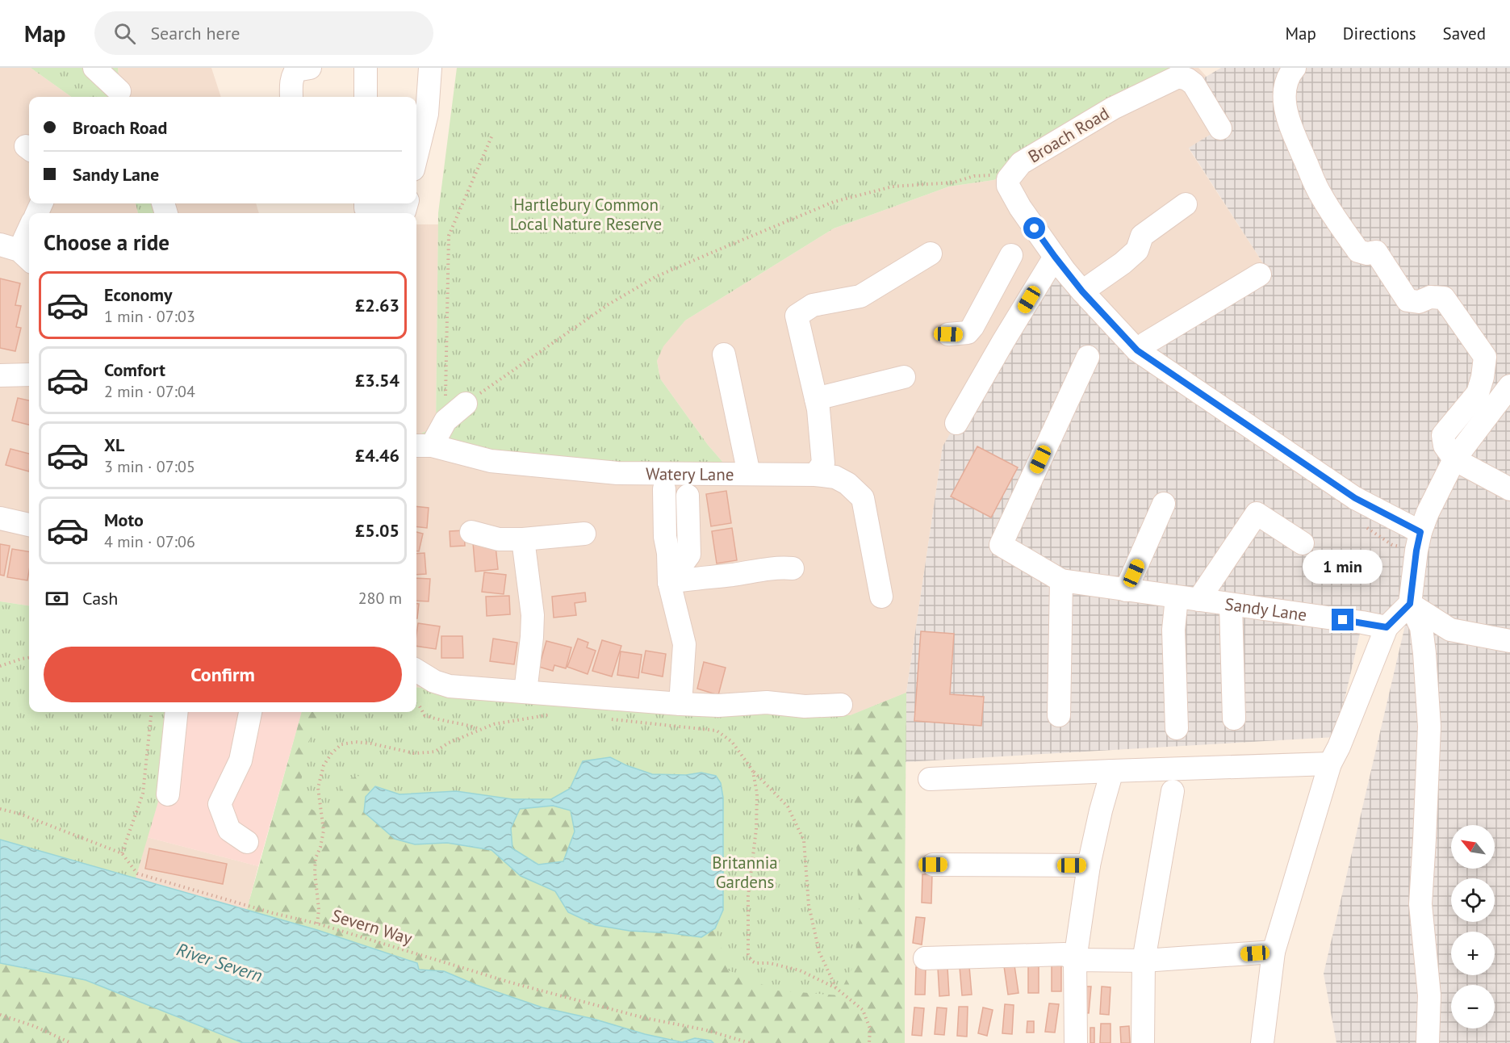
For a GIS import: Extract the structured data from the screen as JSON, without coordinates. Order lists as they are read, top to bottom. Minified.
{"streets":{"street":["Broach Road","Watery Lane","Sandy Lane"],"path":["Severn Way"]},"water":["River Severn"],"parks":["Hartlebury Common Local Nature Reserve","Britannia Gardens"],"north":"top left","page":{"header":"Map","search":"Search here","nav":["Map","Directions","Saved"],"banner":["Broach Road","Sandy Lane"],"heading":"Choose a ride","list":[{"name":"Economy","note":"1 min · 07:03","value":"£2.63"},{"name":"Comfort","note":"2 min · 07:04","value":"£3.54"},{"name":"XL","note":"3 min · 07:05","value":"£4.46"},{"name":"Moto","note":"4 min · 07:06","value":"£5.05"}],"bubble":"1 min","pay":["Cash","280 m"],"buttons":"Confirm","map_buttons":["+","−"]}}
